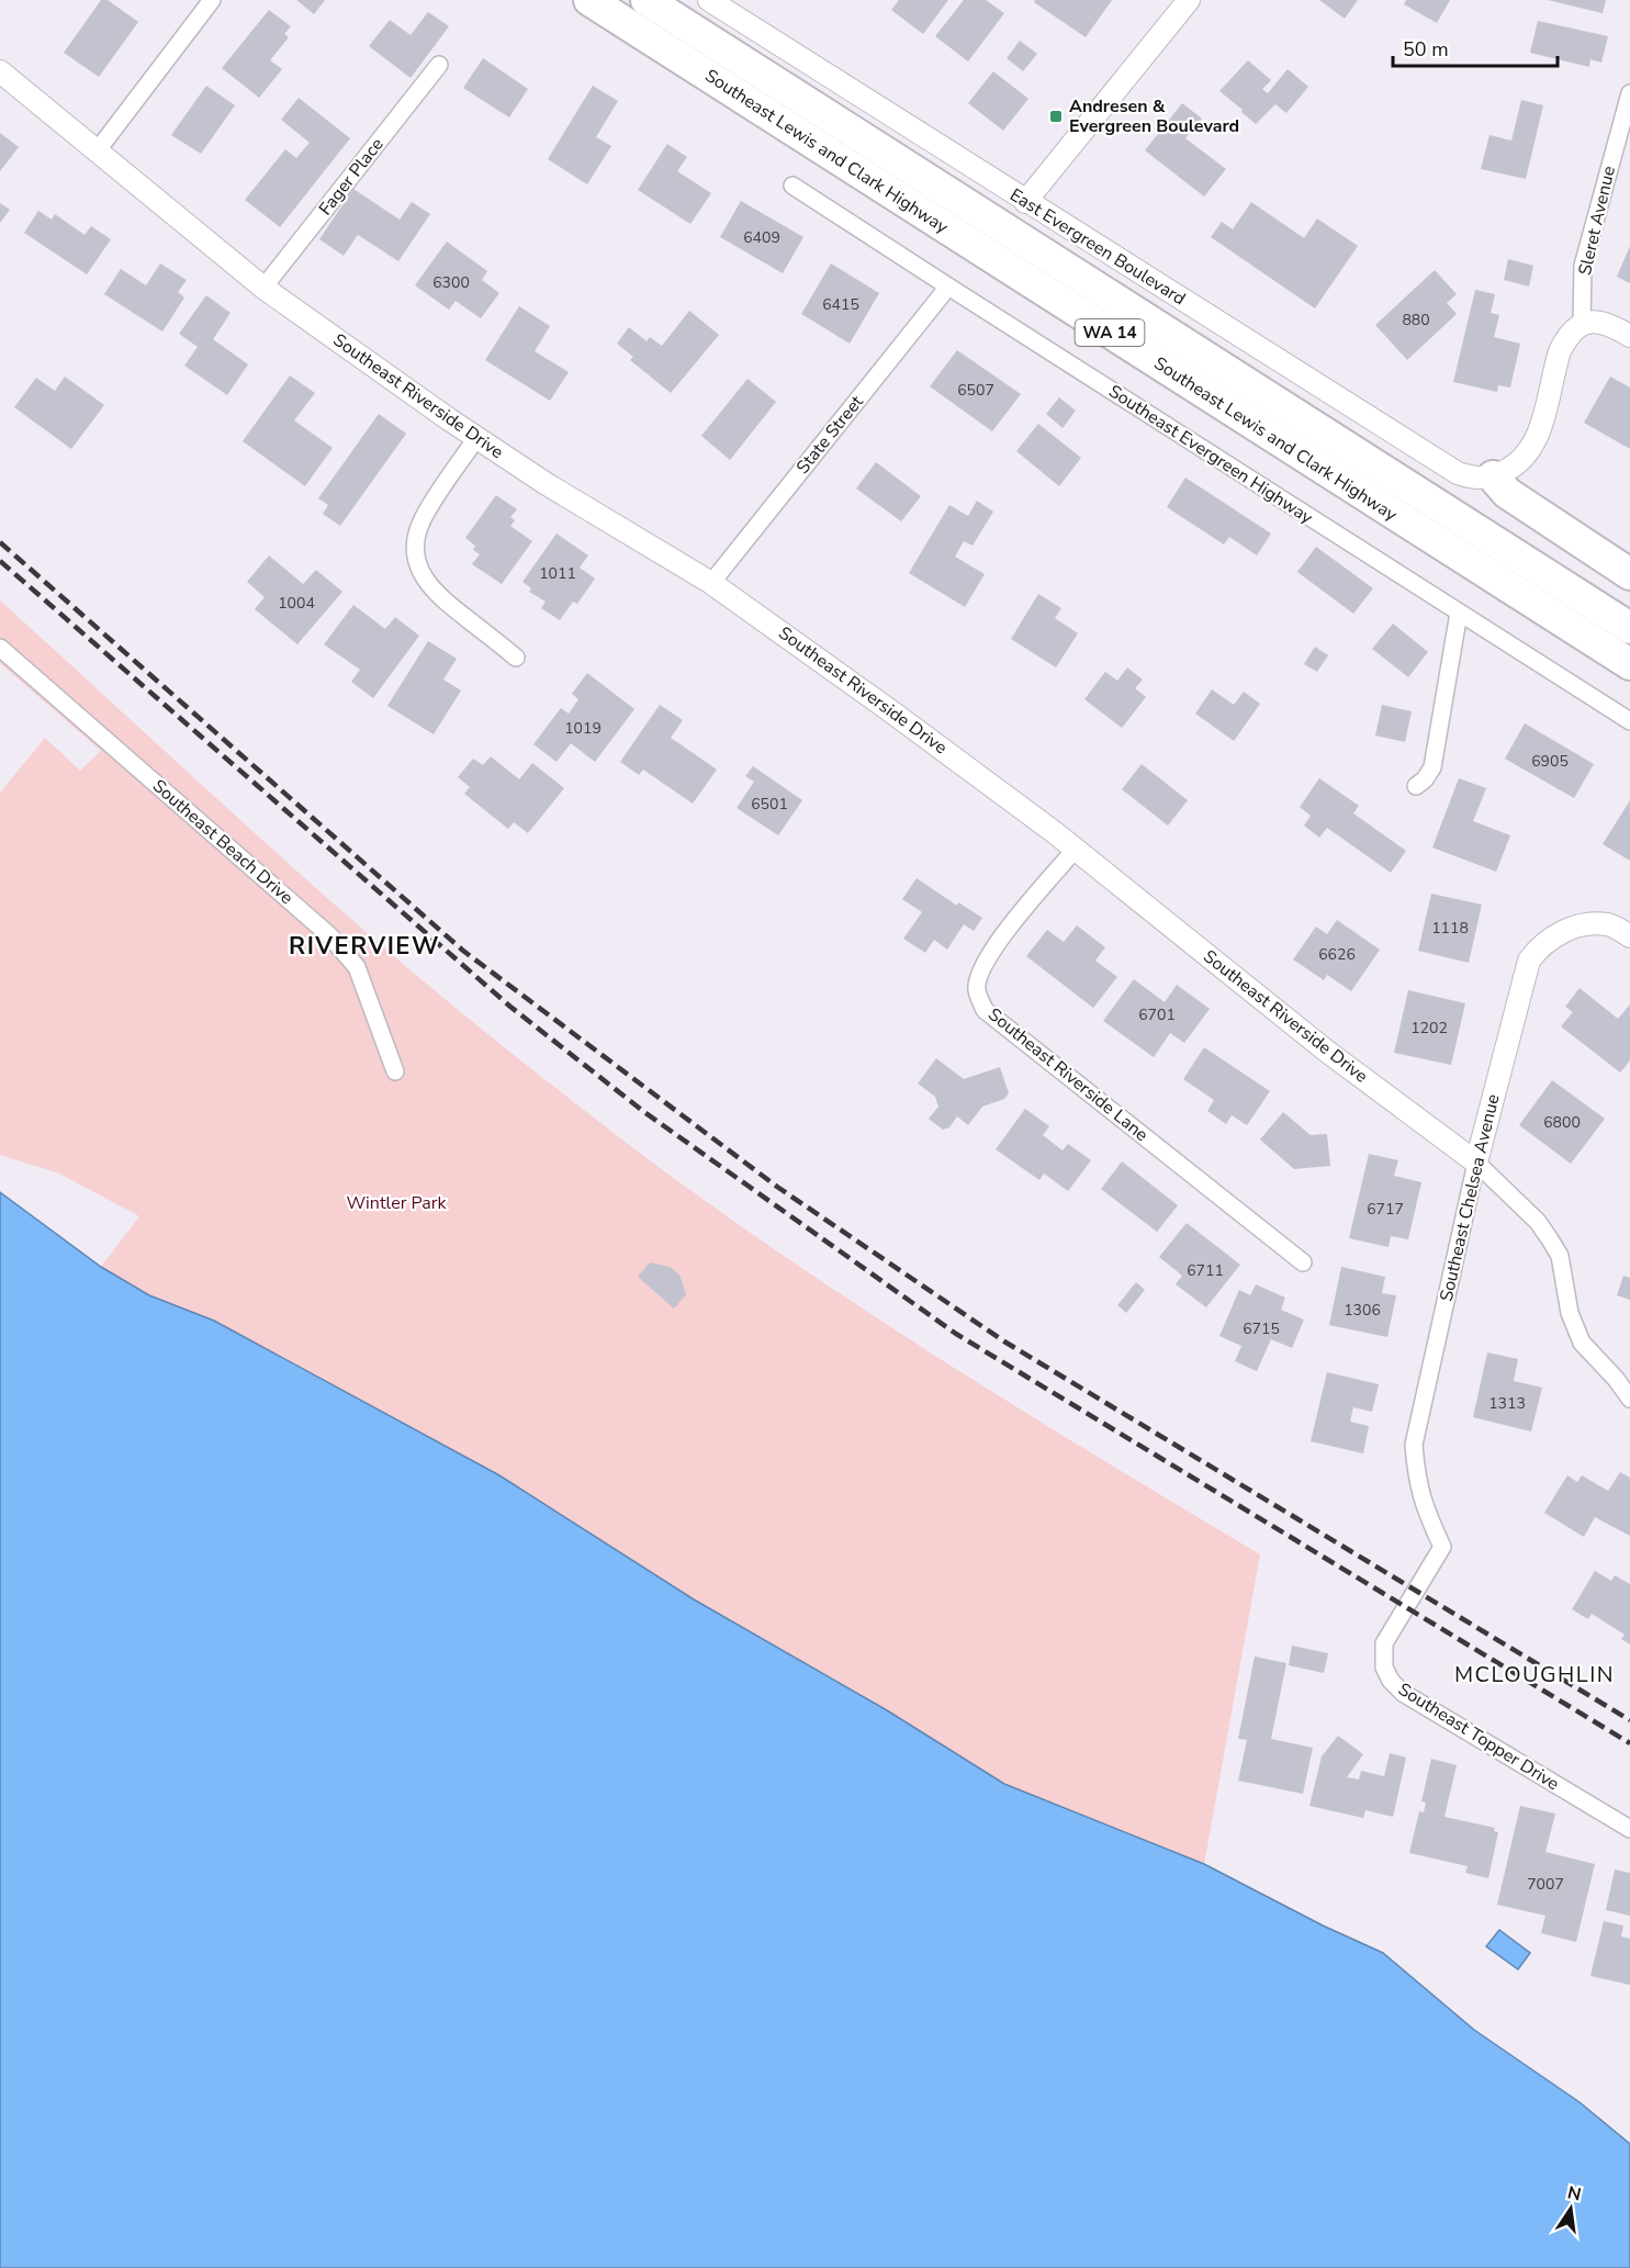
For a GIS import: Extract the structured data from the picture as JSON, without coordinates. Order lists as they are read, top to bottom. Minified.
{"streets":{"highway":["Southeast Lewis and Clark Highway","WA 14"],"street":["Fager Place","Sleret Avenue","East Evergreen Boulevard","Southeast Riverside Drive","State Street","Southeast Evergreen Highway","Southeast Beach Drive","Southeast Riverside Lane","Southeast Chelsea Avenue","Southeast Topper Drive"]},"crossings":[["Fager Place","Southeast Riverside Drive"],["Southeast Riverside Drive","State Street"],["Southeast Riverside Drive","Southeast Riverside Lane"],["Southeast Riverside Drive","Southeast Chelsea Avenue"],["State Street","Southeast Evergreen Highway"],["Southeast Chelsea Avenue","Southeast Topper Drive"]],"districts":["RIVERVIEW","MCLOUGHLIN"],"parks":["Wintler Park"],"places":{"transit":["Andresen & Evergreen Boulevard"]},"house_numbers":["6409","6300","6415","880","6507","1011","1004","1019","6905","6501","1118","6626","6701","1202","6800","6717","6711","1306","6715","1313","7007"],"scale_bar":"50 m","north":"top"}
